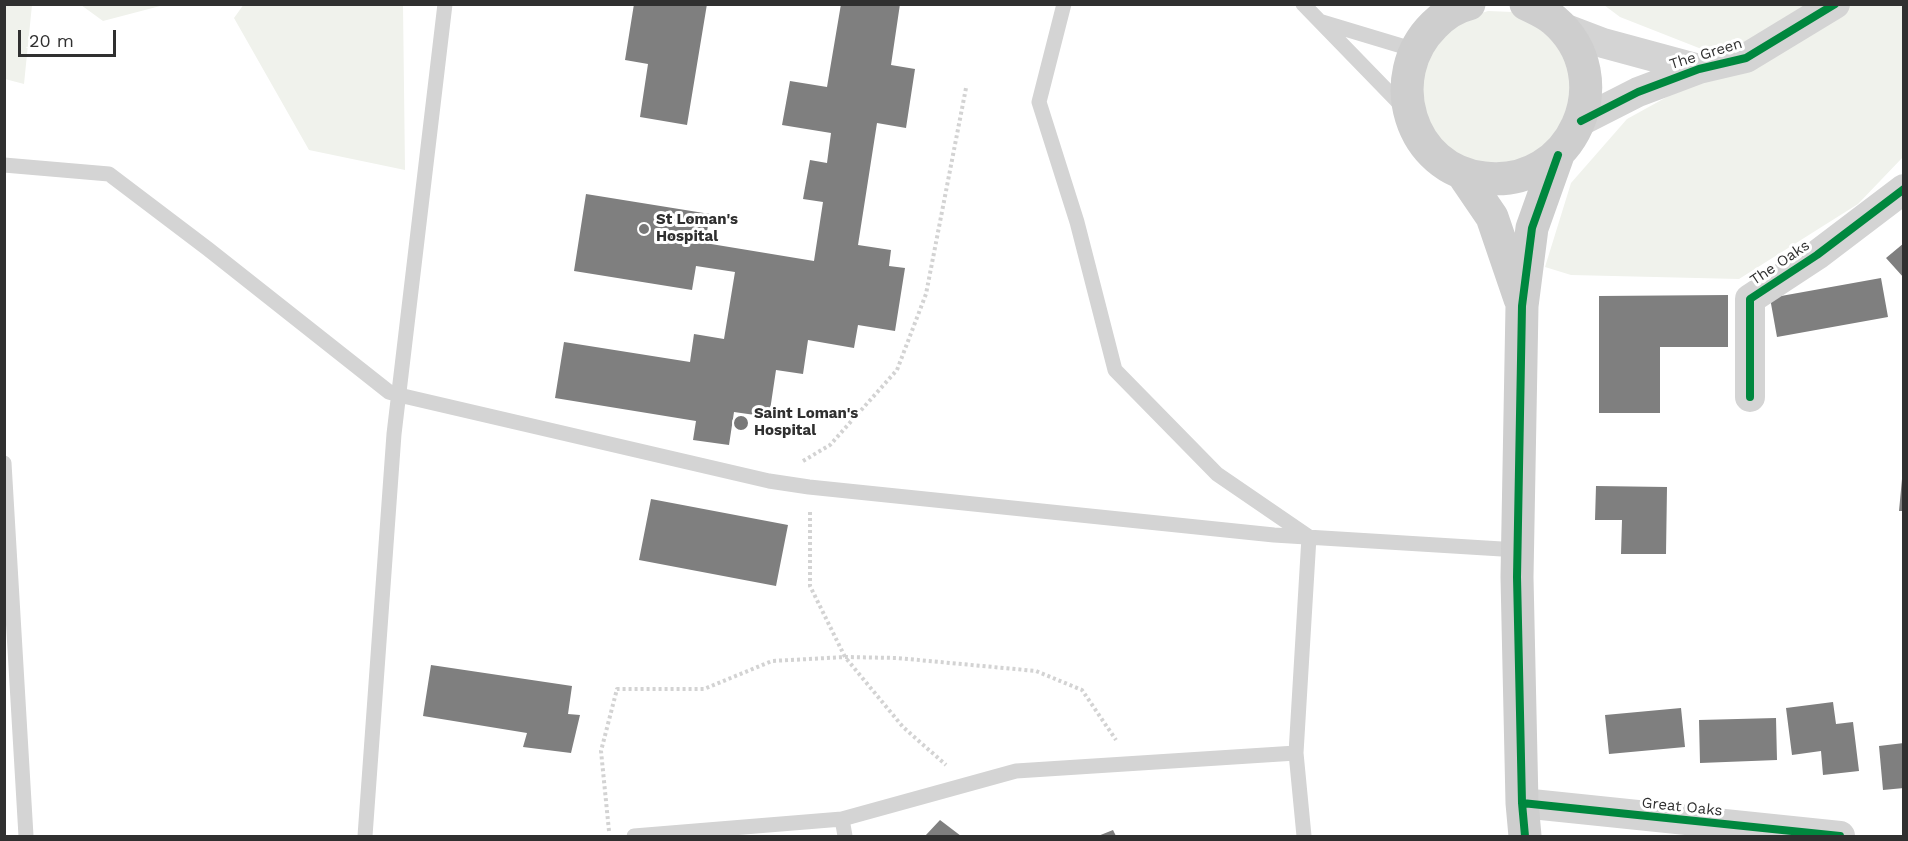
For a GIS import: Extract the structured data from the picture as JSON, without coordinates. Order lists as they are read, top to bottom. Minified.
{"streets":{"street":["The Green","The Oaks","Great Oaks"]},"places":["St Loman's Hospital","Saint Loman's Hospital"],"scale_bar":"20 m"}
